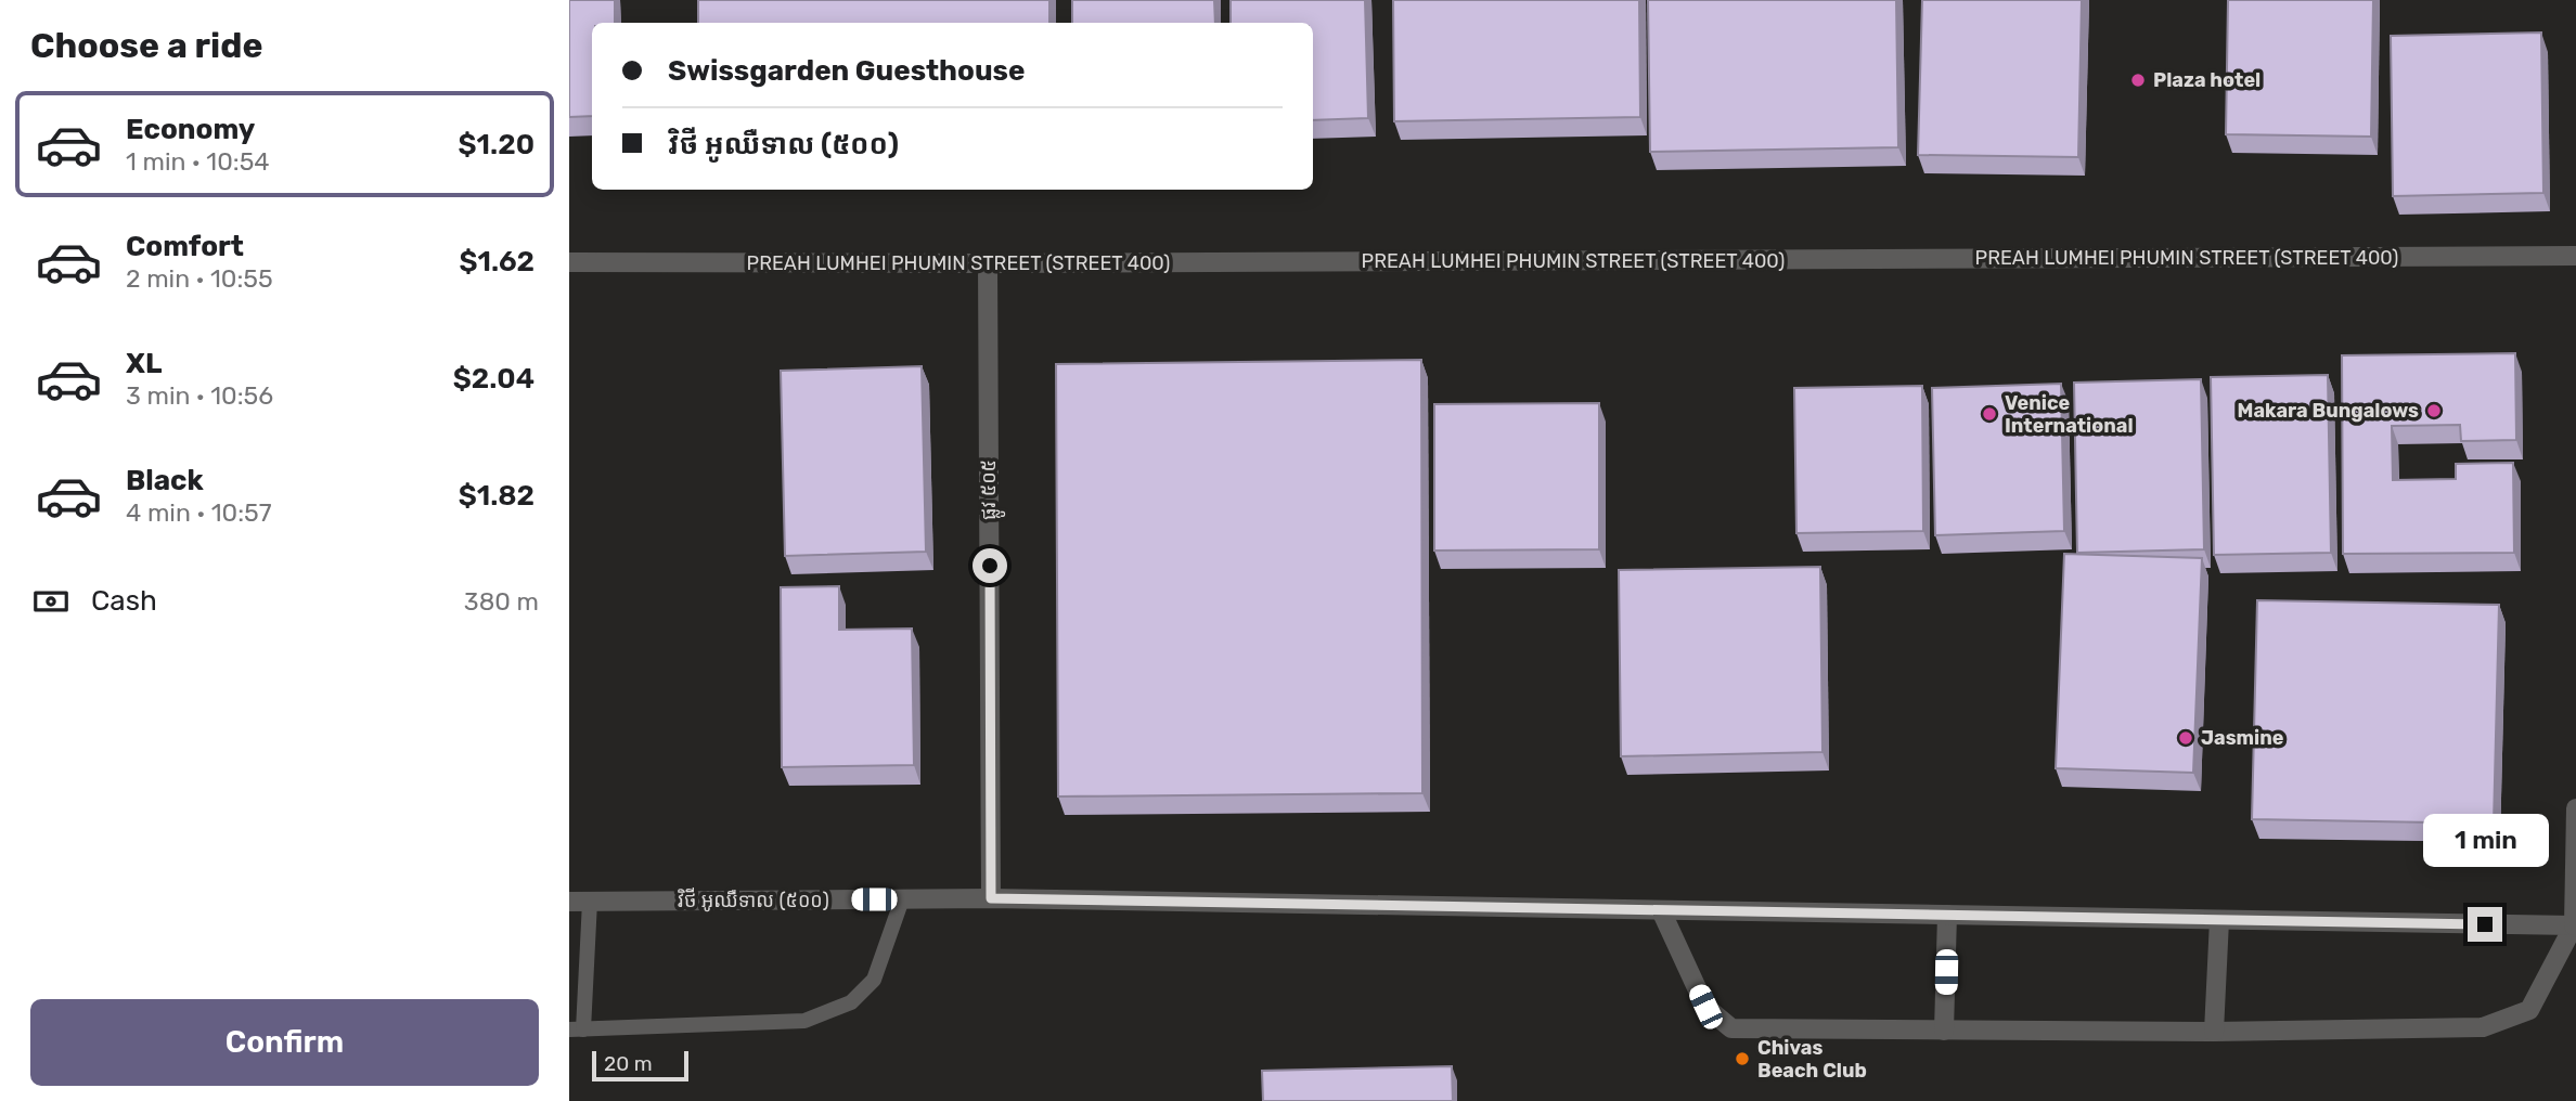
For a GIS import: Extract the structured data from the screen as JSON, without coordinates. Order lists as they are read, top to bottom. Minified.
{"streets":{"street":["PREAH LUMHEI PHUMIN STREET (STREET 400)","ផ្លូវ ៥០៥","វិថី អូឈឺទាល (៥០០)"]},"crossings":[["PREAH LUMHEI PHUMIN STREET (STREET 400)","ផ្លូវ ៥០៥"],["ផ្លូវ ៥០៥","វិថី អូឈឺទាល (៥០០)"]],"places":["Plaza hotel","Makara Bungalows","Venice International","Jasmine","Chivas Beach Club"],"scale_bar":"20 m","page":{"heading":"Choose a ride","banner":["Swissgarden Guesthouse","វិថី អូឈឺទាល (៥០០)"],"list":[{"name":"Economy","note":"1 min · 10:54","value":"$1.20"},{"name":"Comfort","note":"2 min · 10:55","value":"$1.62"},{"name":"XL","note":"3 min · 10:56","value":"$2.04"},{"name":"Black","note":"4 min · 10:57","value":"$1.82"}],"pay":["Cash","380 m"],"bubble":"1 min","buttons":"Confirm","scale":"20 m"}}
